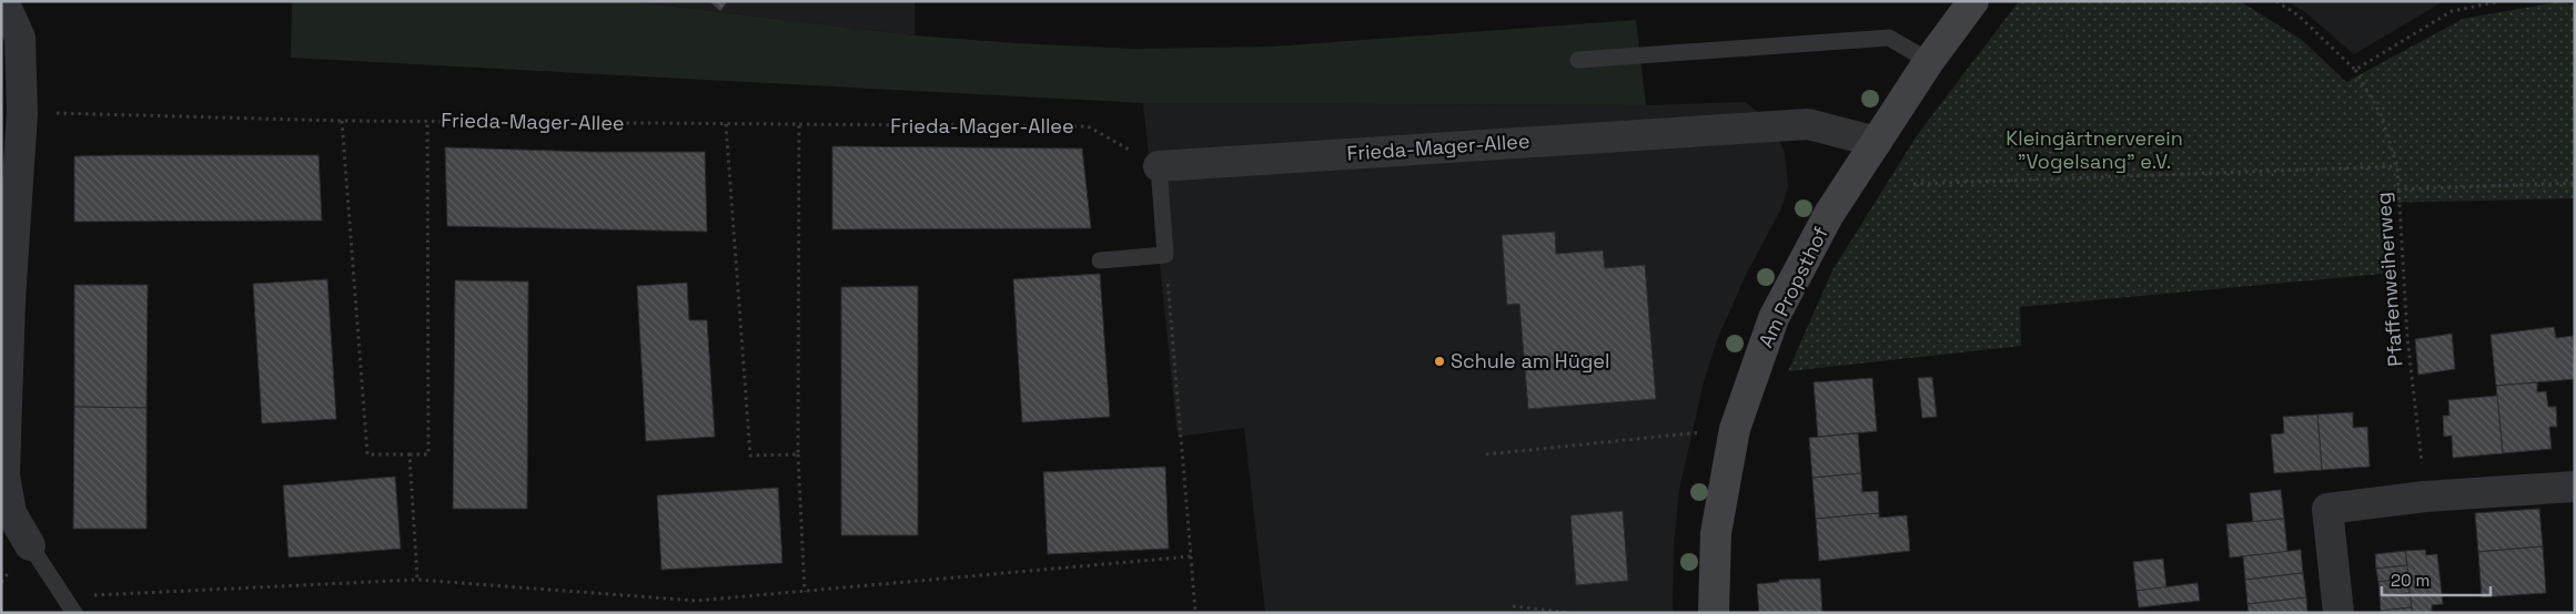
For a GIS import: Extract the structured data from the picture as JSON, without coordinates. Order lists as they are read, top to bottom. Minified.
{"streets":{"street":["Frieda-Mager-Allee","Am Propsthof"],"path":["Pfaffenweiherweg"]},"crossings":[["Frieda-Mager-Allee","Am Propsthof"]],"parks":["Kleingärtnerverein \"Vogelsang\" e.V."],"places":["Schule am Hügel"],"scale_bar":"20 m"}
